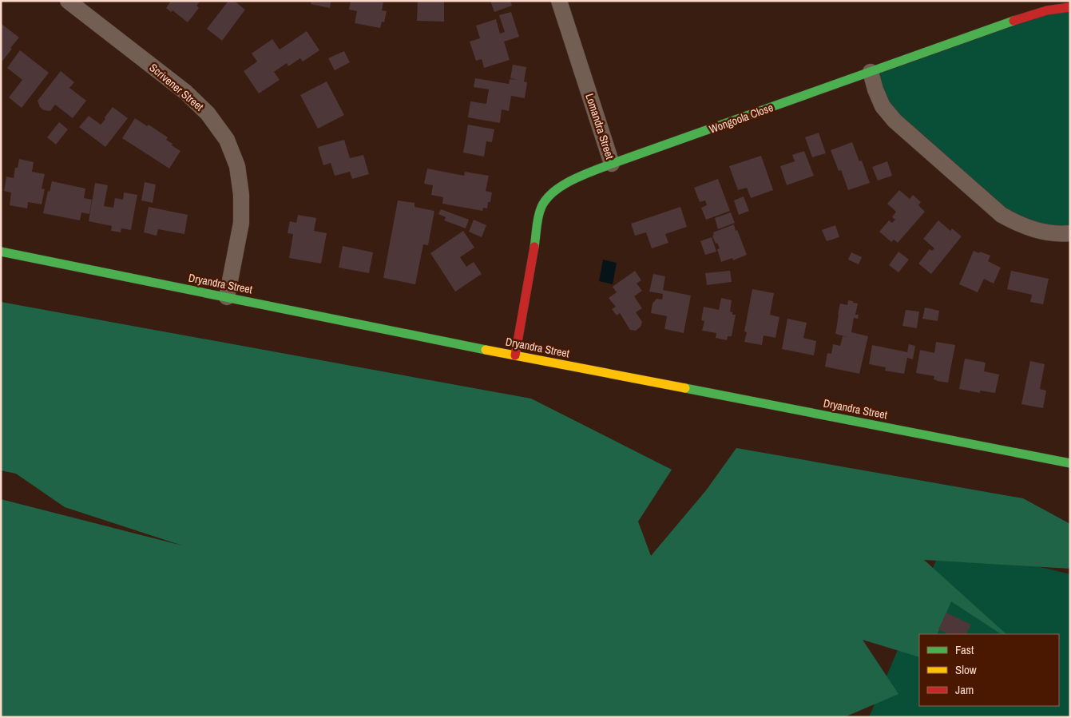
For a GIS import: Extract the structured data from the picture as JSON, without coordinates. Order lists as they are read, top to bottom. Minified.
{"streets":{"street":["Scrivener Street","Wongoola Close","Lomandra Street","Dryandra Street"]},"crossings":[["Scrivener Street","Dryandra Street"],["Wongoola Close","Lomandra Street"],["Lomandra Street","Dryandra Street"]],"legend":["Fast","Slow","Jam"]}
